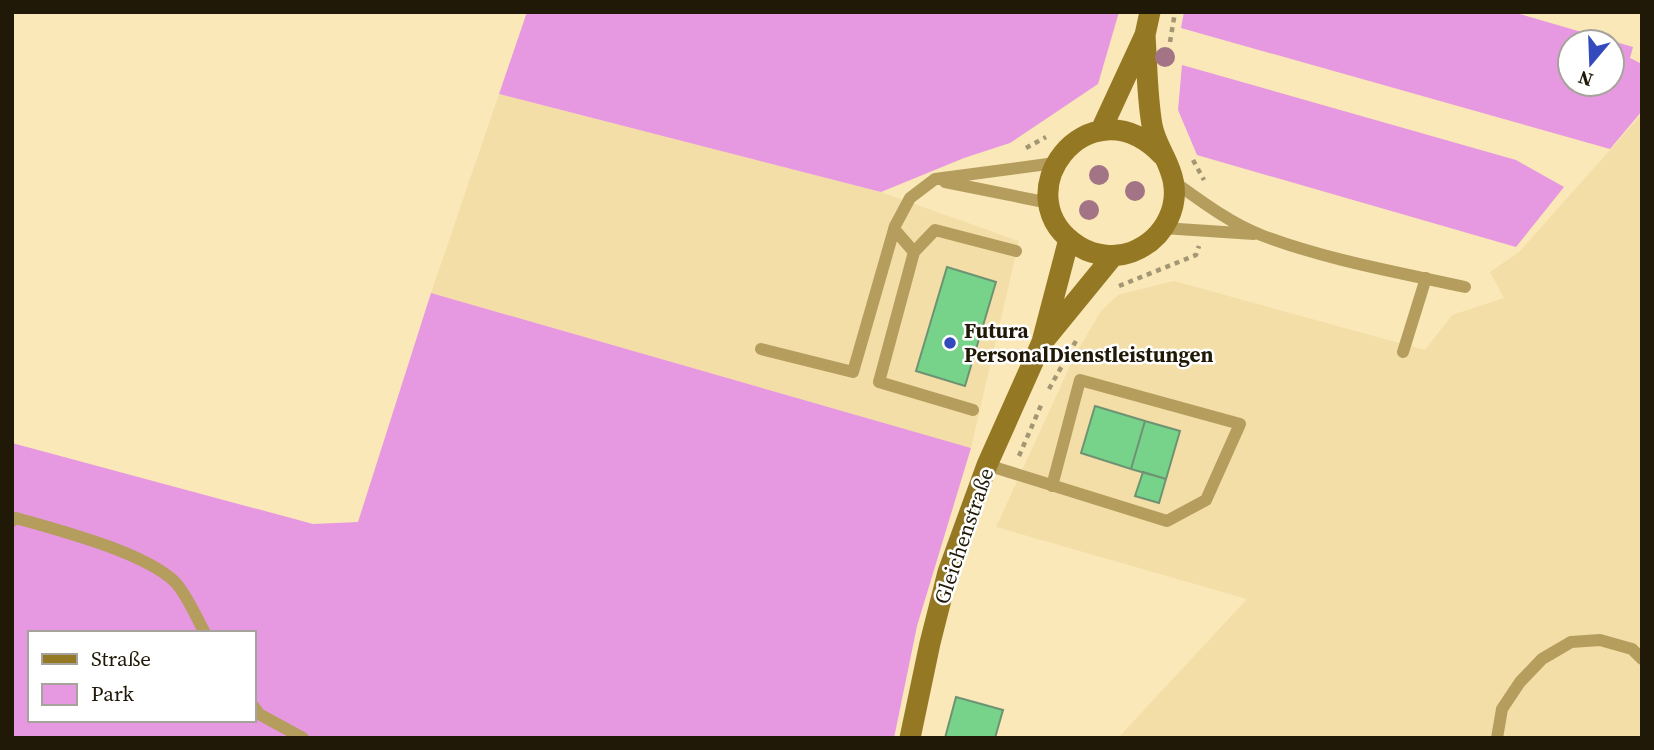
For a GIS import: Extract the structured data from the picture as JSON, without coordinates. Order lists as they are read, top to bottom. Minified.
{"streets":{"street":["Gleichenstraße"]},"places":["Futura PersonalDienstleistungen"],"legend":["Straße","Park"],"north":"bottom"}
